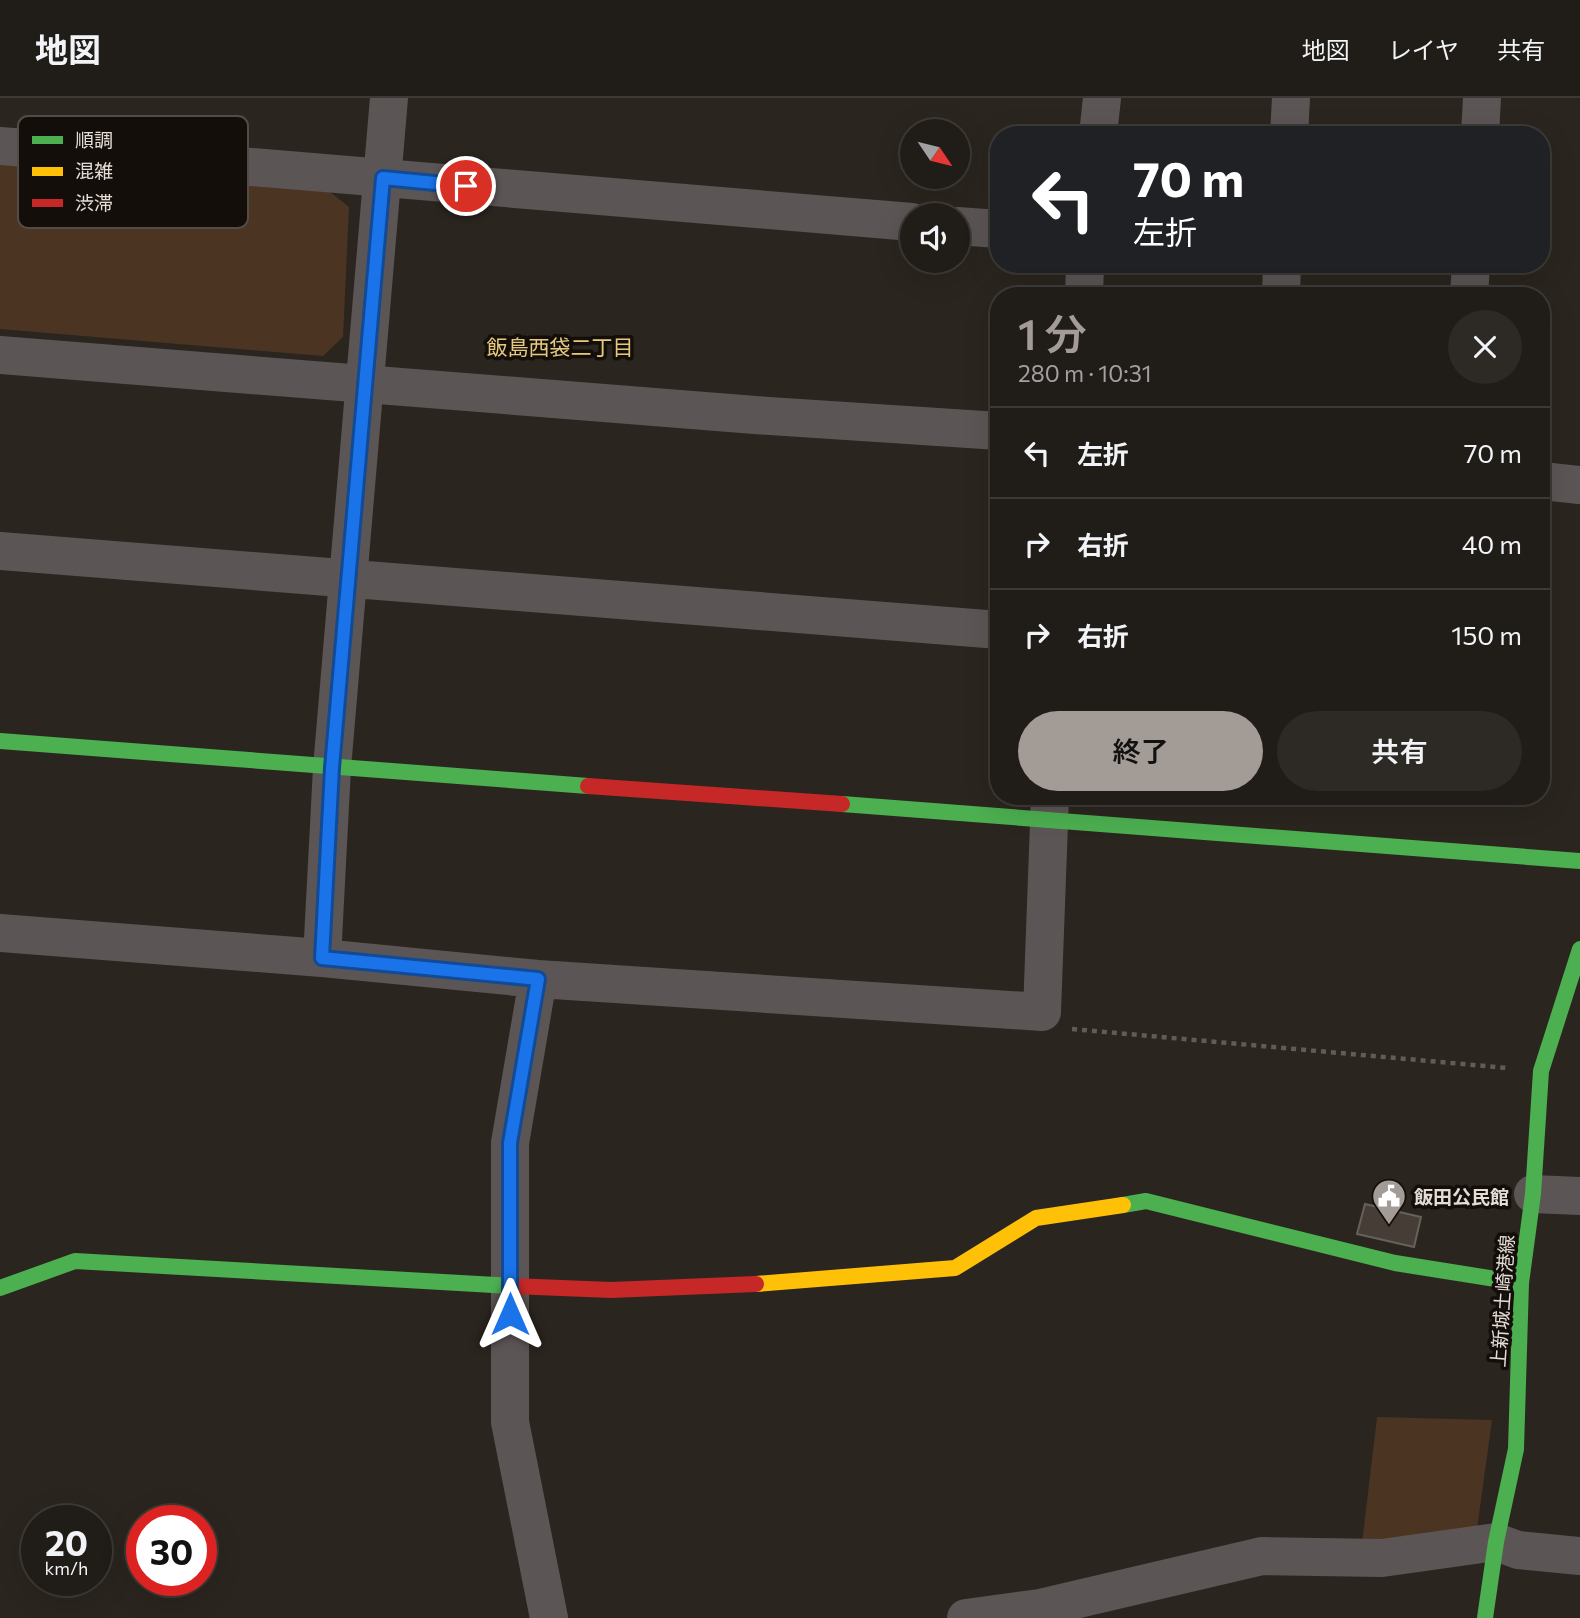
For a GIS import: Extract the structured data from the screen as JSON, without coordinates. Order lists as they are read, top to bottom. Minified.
{"streets":{"street":["上新城土崎港線"]},"districts":["飯島西袋二丁目"],"places":{"public building":["飯田公民館"]},"legend":["順調","混雑","渋滞"],"north":"bottom right","page":{"header":"地図","nav":["地図","レイヤ","共有"],"turn":["70 m","左折"],"heading":["1 分","280 m · 10:31"],"list":[{"name":"左折","value":"70 m"},{"name":"右折","value":"40 m"},{"name":"右折","value":"150 m"}],"buttons":["終了","共有"],"speed":"20 km/h","limit":"30"}}
